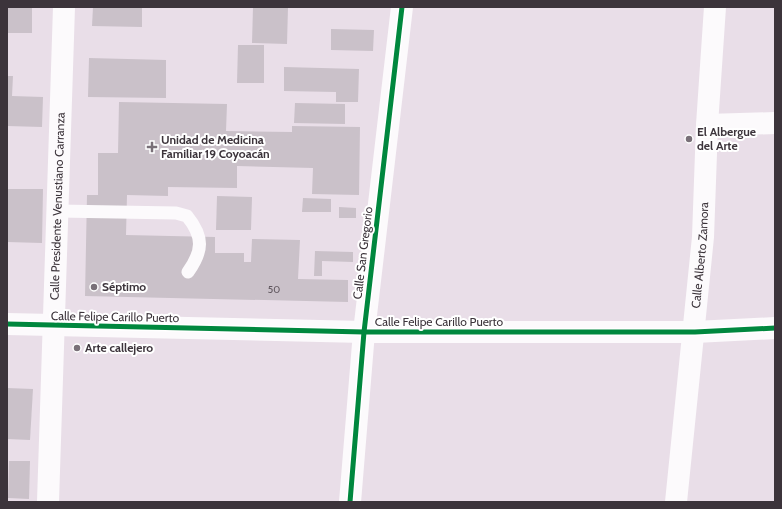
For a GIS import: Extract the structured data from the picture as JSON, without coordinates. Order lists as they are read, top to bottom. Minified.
{"streets":{"street":["Calle Presidente Venustiano Carranza","Calle San Gregorio","Calle Alberto Zamora","Calle Felipe Carillo Puerto"]},"crossings":[["Calle Presidente Venustiano Carranza","Calle Felipe Carillo Puerto"],["Calle San Gregorio","Calle Felipe Carillo Puerto"],["Calle Alberto Zamora","Calle Felipe Carillo Puerto"]],"places":{"other":["El Albergue del Arte","Séptimo","Arte callejero"],"health":["Unidad de Medicina Familiar 19 Coyoacán"]},"house_numbers":["50"]}
